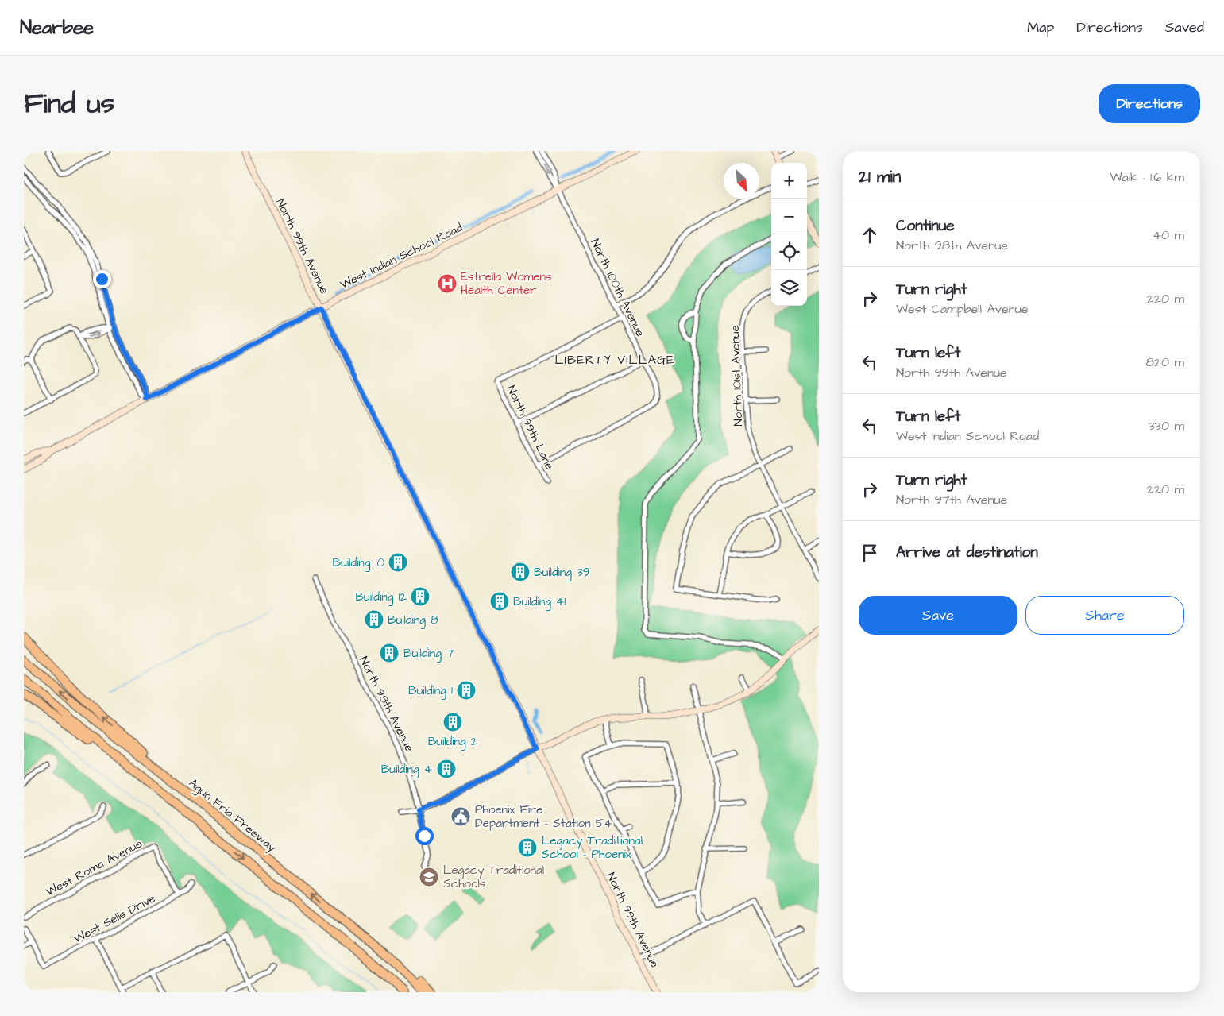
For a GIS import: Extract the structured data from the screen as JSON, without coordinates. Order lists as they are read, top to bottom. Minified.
{"streets":{"highway":["Agua Fria Freeway"],"main road":["North 99th Avenue","West Indian School Road"],"street":["North 100th Avenue","North 101st Avenue","North 99th Lane","North 98th Avenue","West Roma Avenue","West Sells Drive"]},"crossings":[["North 99th Avenue","West Indian School Road"],["West Indian School Road","North 100th Avenue"],["North 100th Avenue","North 99th Lane"],["West Roma Avenue","West Sells Drive"]],"districts":["LIBERTY VILLAGE"],"places":{"hospital":["Estrella Womens Health Center"],"building":["Building 10","Building 39","Building 12","Building 41","Building 8","Building 7","Building 1","Building 2","Building 4","Legacy Traditional School - Phoenix"],"public building":["Phoenix Fire Department - Station 54"],"school or university":["Legacy Traditional Schools"]},"north":"bottom right","page":{"header":"Nearbee","nav":["Map","Directions","Saved"],"title":"Find us","buttons":["Directions",["Save","Share"]],"heading":["21 min","Walk · 1.6 km"],"map_buttons":["+","−"],"list":[["Continue","North 98th Avenue","40 m"],["Turn right","West Campbell Avenue","220 m"],["Turn left","North 99th Avenue","820 m"],["Turn left","West Indian School Road","330 m"],["Turn right","North 97th Avenue","220 m"],"Arrive at destination"]}}
